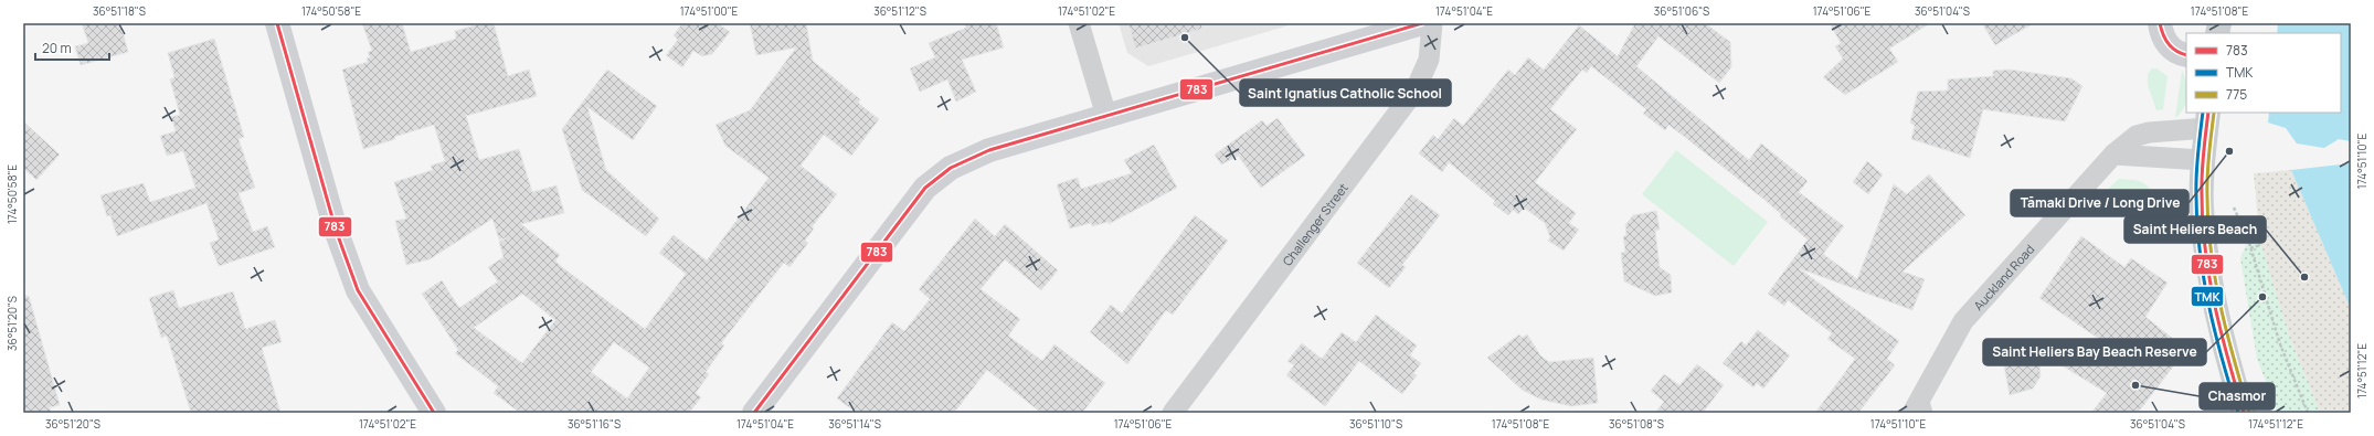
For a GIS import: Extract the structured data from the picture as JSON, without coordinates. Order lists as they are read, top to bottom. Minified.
{"streets":{"street":["Challenger Street","Auckland Road"]},"places":["Saint Ignatius Catholic School","Tāmaki Drive / Long Drive","Saint Heliers Beach","Saint Heliers Bay Beach Reserve","Chasmor"],"lines":["transit line 783","transit line TMK","transit line 775"],"legend":["783","TMK","775"],"scale_bar":"20 m","coordinates":["36°51'18\"S","174°50'58\"E","174°51'00\"E","36°51'12\"S","174°51'02\"E","174°51'04\"E","36°51'06\"S","174°51'06\"E","36°51'04\"S","174°51'08\"E","174°51'10\"E","36°51'20\"S","174°51'12\"E","36°51'16\"S","36°51'14\"S","36°51'10\"S","36°51'08\"S"]}
